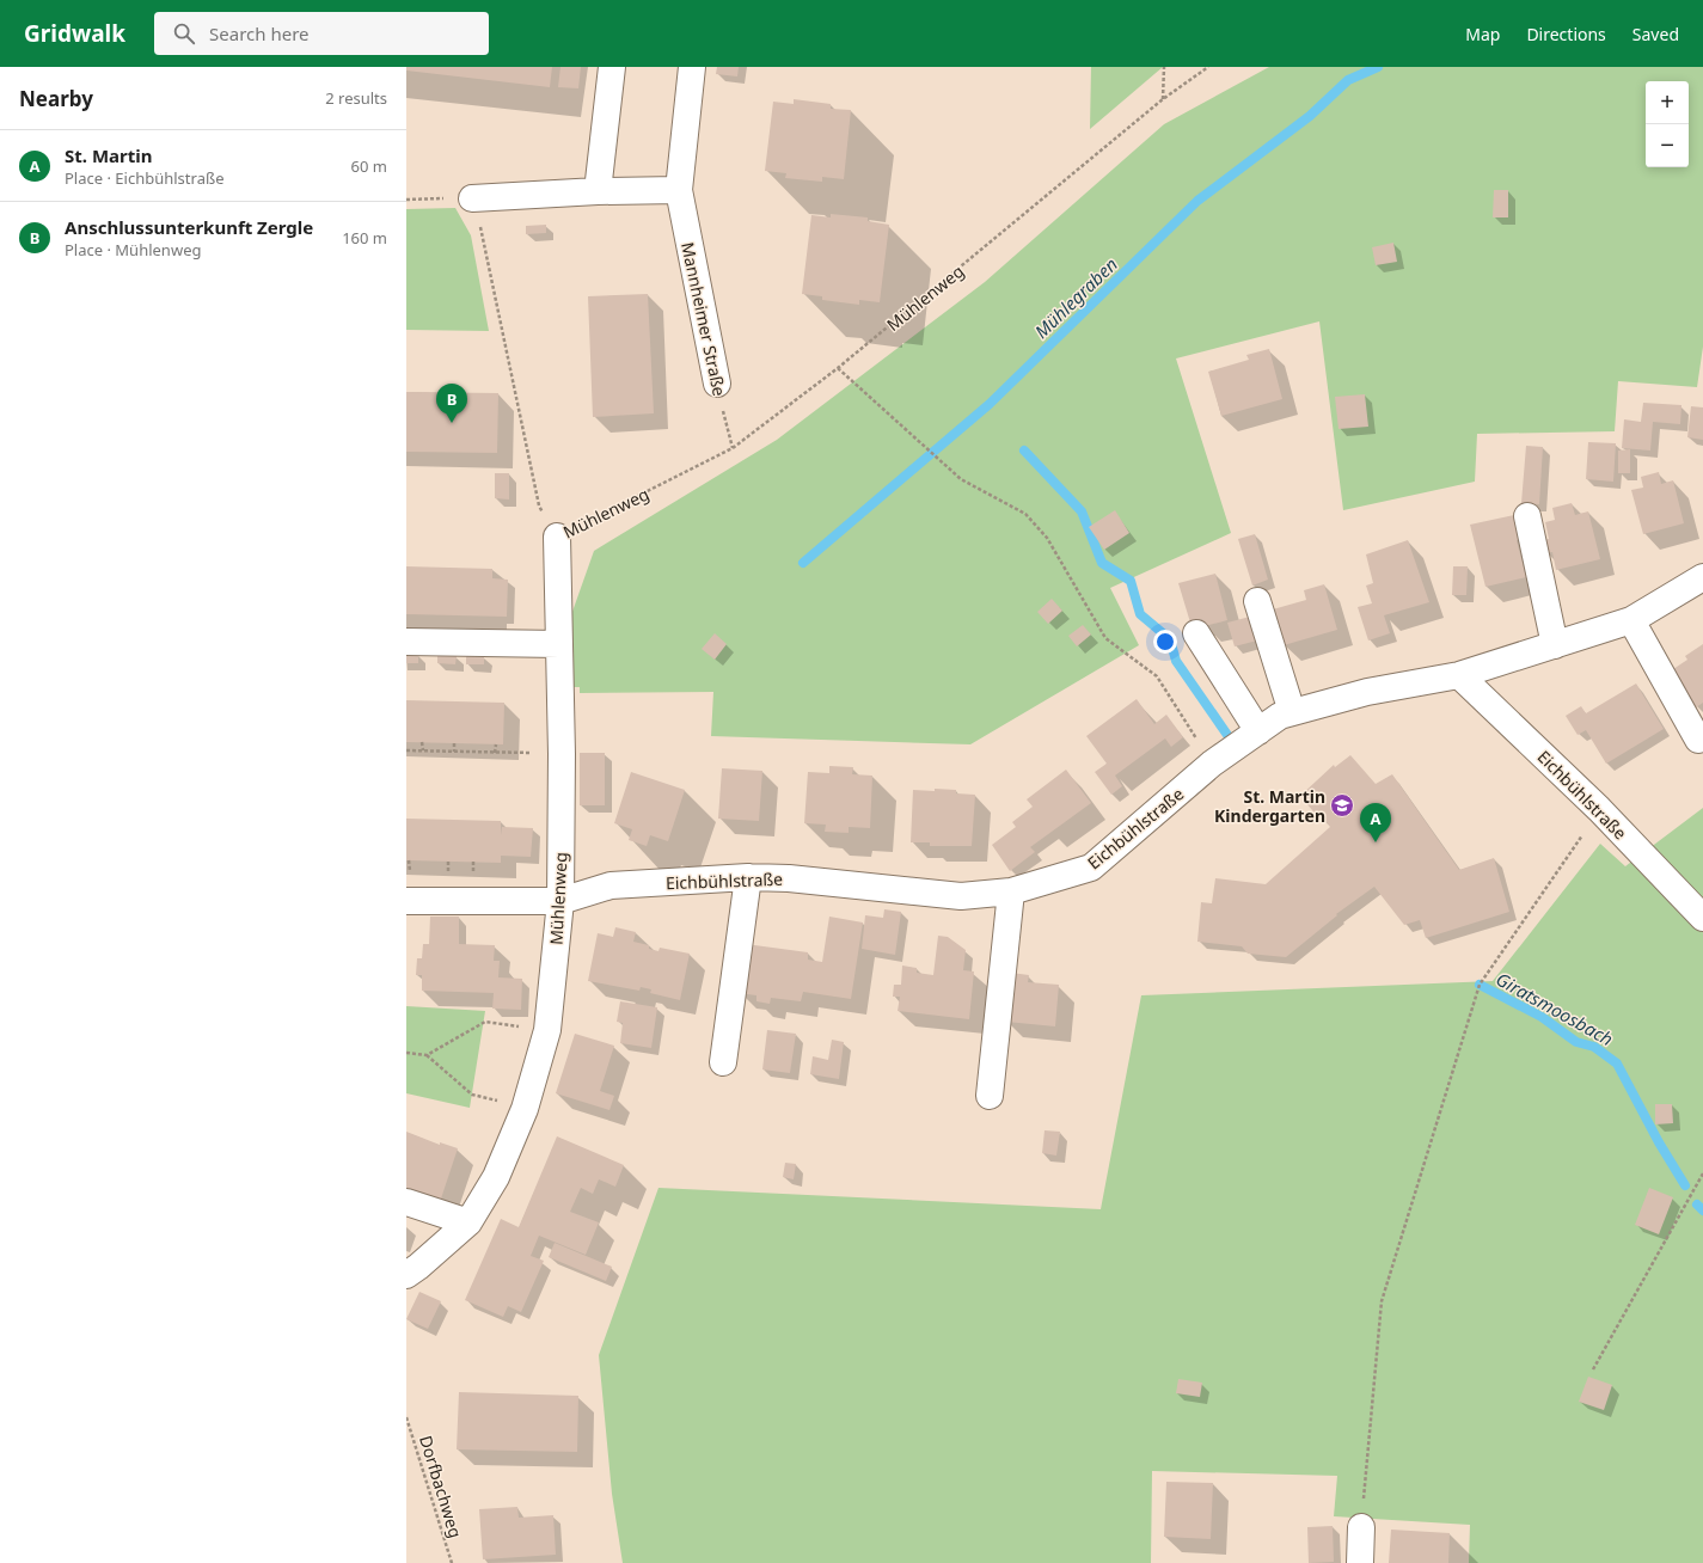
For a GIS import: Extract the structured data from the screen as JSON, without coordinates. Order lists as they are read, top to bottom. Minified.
{"streets":{"street":["Mühlenweg","Mannheimer Straße","Eichbühlstraße"],"path":["Dorfbachweg"]},"crossings":[["Mühlenweg","Mannheimer Straße"],["Mühlenweg","Eichbühlstraße"]],"water":["Mühlegraben","Giratsmoosbach"],"places":{"school or university":["St. Martin Kindergarten"]},"page":{"header":"Gridwalk","search":"Search here","nav":["Map","Directions","Saved"],"heading":["Nearby","2 results"],"map_buttons":["+","−"],"list":[{"mark":"A","name":"St. Martin","note":"Place · Eichbühlstraße","value":"60 m"},{"mark":"B","name":"Anschlussunterkunft Zergle","note":"Place · Mühlenweg","value":"160 m"}],"pins":["B","A"]}}
